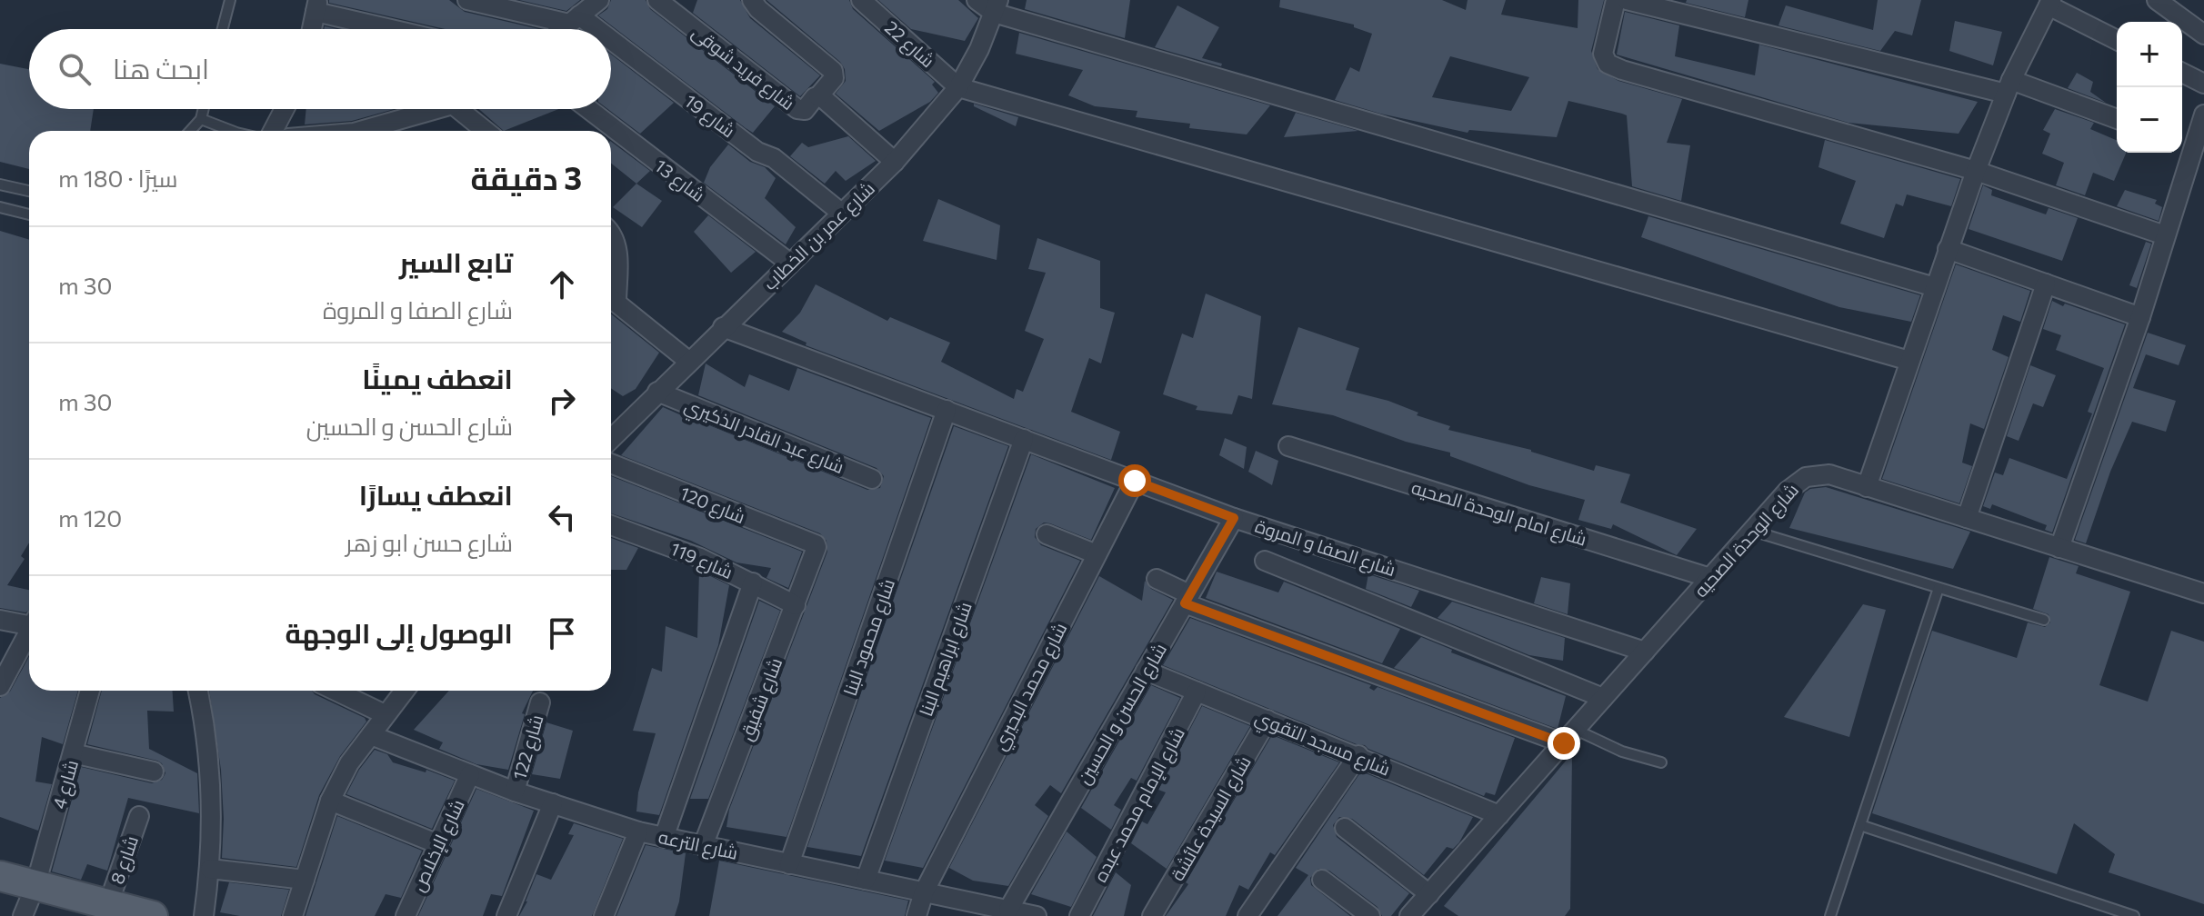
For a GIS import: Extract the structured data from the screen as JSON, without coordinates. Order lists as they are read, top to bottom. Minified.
{"streets":{"street":["شارع 22","شارع فريد شوقى","شارع 19","شارع 13","شارع عمر بن الخطاب","شارع عبد القادر الذكيري","شارع 120","شارع امام الوحدة الصحيه","شارع الوحدة الصحيه","شارع الصفا و المروة","شارع 119","شارع محمود البنا","شارع ابراهيم البنا","شارع محمد البحيري","شارع شفيق","شارع الحسن و الحسين","شارع مسجد التقوي","شارع 122","شارع 4","شارع الإمام محمد عبده","شارع السيدة عائشة","شارع الترعه","شارع الإخلاص","شارع 8"]},"crossings":[["شارع 22","شارع عمر بن الخطاب"],["شارع فريد شوقى","شارع عمر بن الخطاب"],["شارع 19","شارع عمر بن الخطاب"],["شارع 13","شارع عمر بن الخطاب"],["شارع عمر بن الخطاب","شارع عبد القادر الذكيري"],["شارع عمر بن الخطاب","شارع الصفا و المروة"],["شارع 120","شارع شفيق"],["شارع امام الوحدة الصحيه","شارع الوحدة الصحيه"],["شارع الوحدة الصحيه","شارع الصفا و المروة"],["شارع الوحدة الصحيه","شارع مسجد التقوي"],["شارع الصفا و المروة","شارع محمود البنا"],["شارع الصفا و المروة","شارع ابراهيم البنا"],["شارع الصفا و المروة","شارع محمد البحيري"],["شارع الصفا و المروة","شارع الحسن و الحسين"],["شارع 119","شارع شفيق"],["شارع محمود البنا","شارع الترعه"],["شارع ابراهيم البنا","شارع الترعه"],["شارع محمد البحيري","شارع الترعه"],["شارع شفيق","شارع الترعه"],["شارع الحسن و الحسين","شارع مسجد التقوي"],["شارع الحسن و الحسين","شارع الترعه"],["شارع مسجد التقوي","شارع الإمام محمد عبده"],["شارع مسجد التقوي","شارع السيدة عائشة"],["شارع 122","شارع الترعه"],["شارع الترعه","شارع الإخلاص"]],"page":{"map_buttons":["+","−"],"search":"ابحث هنا","heading":["3 دقيقة","سيرًا · 180 m"],"list":[["تابع السير","شارع الصفا و المروة","30 m"],["انعطف يمينًا","شارع الحسن و الحسين","30 m"],["انعطف يسارًا","شارع حسن ابو زهر","120 m"],"الوصول إلى الوجهة"]}}
